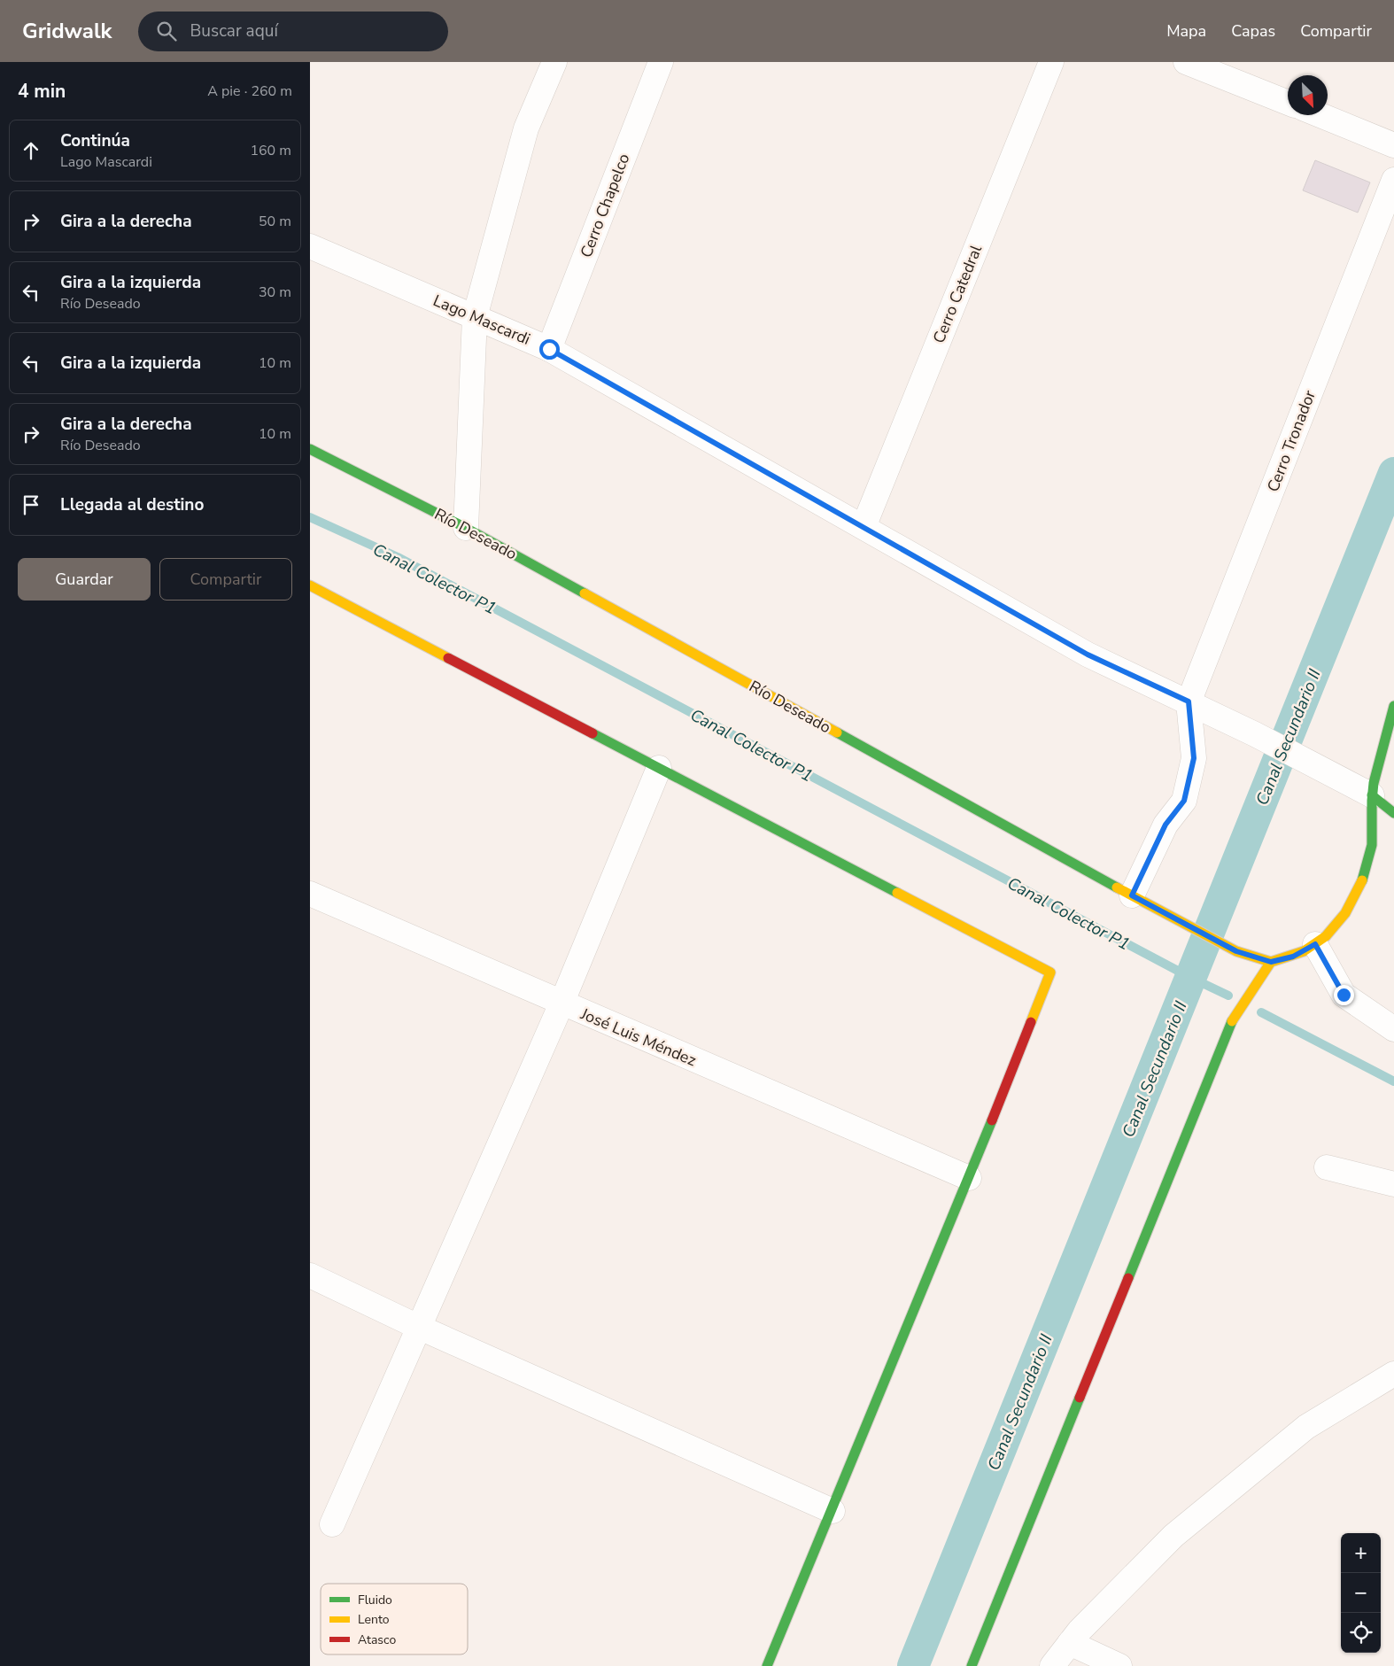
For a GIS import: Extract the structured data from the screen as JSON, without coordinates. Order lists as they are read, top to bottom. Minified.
{"streets":{"street":["Cerro Chapelco","Cerro Catedral","Lago Mascardi","Cerro Tronador","Río Deseado","José Luis Méndez"]},"crossings":[["Cerro Chapelco","Lago Mascardi"],["Cerro Catedral","Lago Mascardi"],["Lago Mascardi","Cerro Tronador"]],"water":["Canal Colector P1","Canal Secundario II"],"legend":["Fluido","Lento","Atasco"],"north":"bottom right","page":{"header":"Gridwalk","search":"Buscar aquí","nav":["Mapa","Capas","Compartir"],"heading":["4 min","A pie · 260 m"],"list":[["Continúa","Lago Mascardi","160 m"],["Gira a la derecha","50 m"],["Gira a la izquierda","Río Deseado","30 m"],["Gira a la izquierda","10 m"],["Gira a la derecha","Río Deseado","10 m"],"Llegada al destino"],"buttons":["Guardar","Compartir"],"map_buttons":["+","−"]}}
